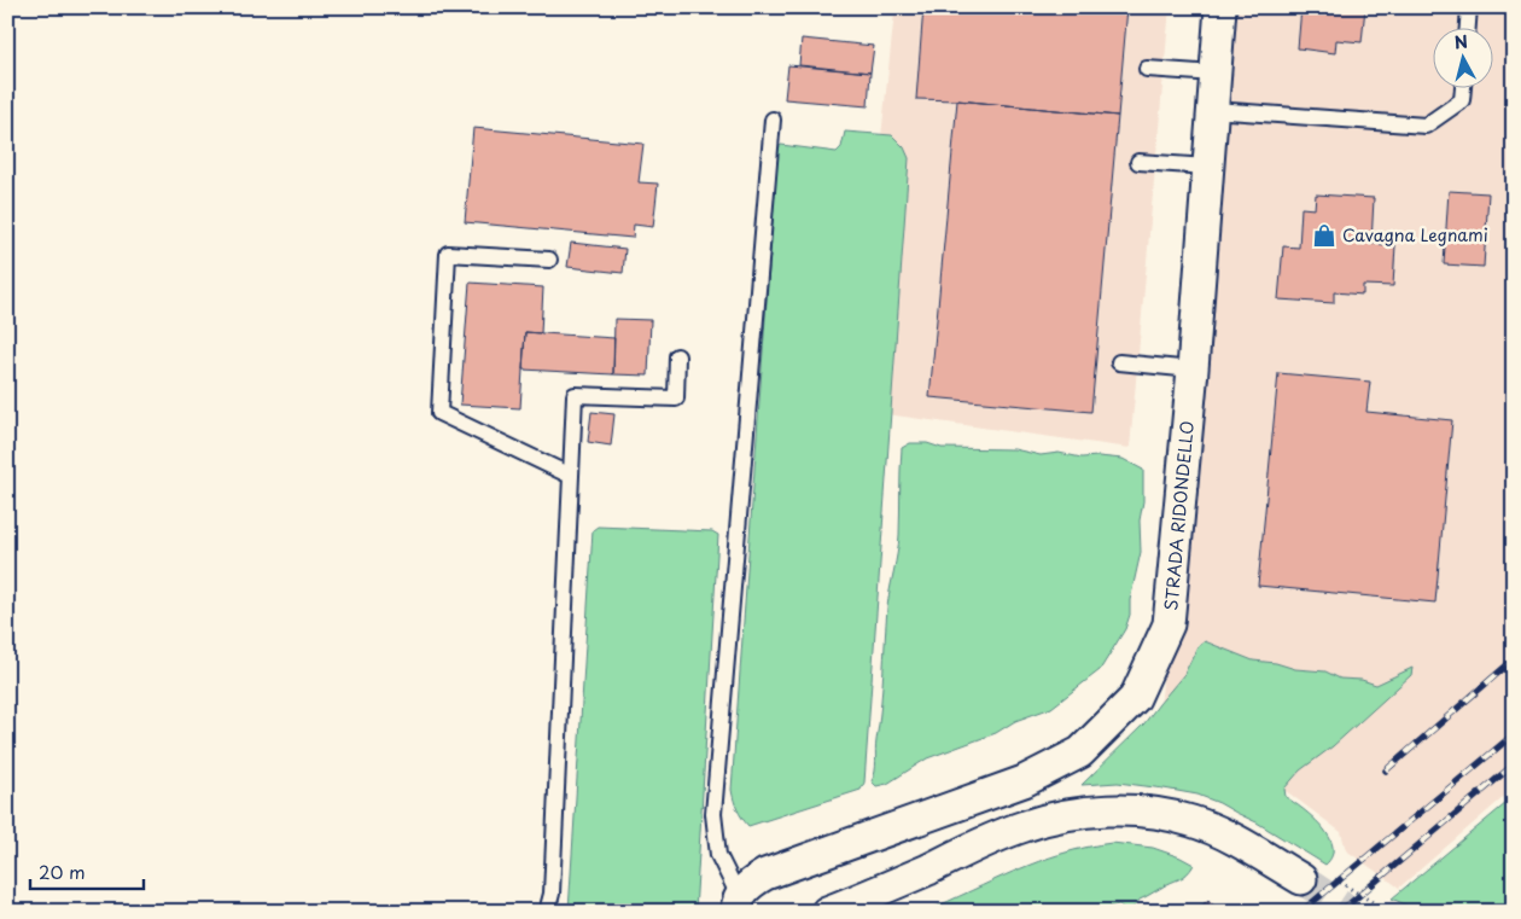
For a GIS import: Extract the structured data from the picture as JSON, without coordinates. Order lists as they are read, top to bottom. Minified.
{"streets":{"street":["STRADA RIDONDELLO"]},"places":{"shop":["Cavagna Legnami"]},"scale_bar":"20 m","north":"top"}
